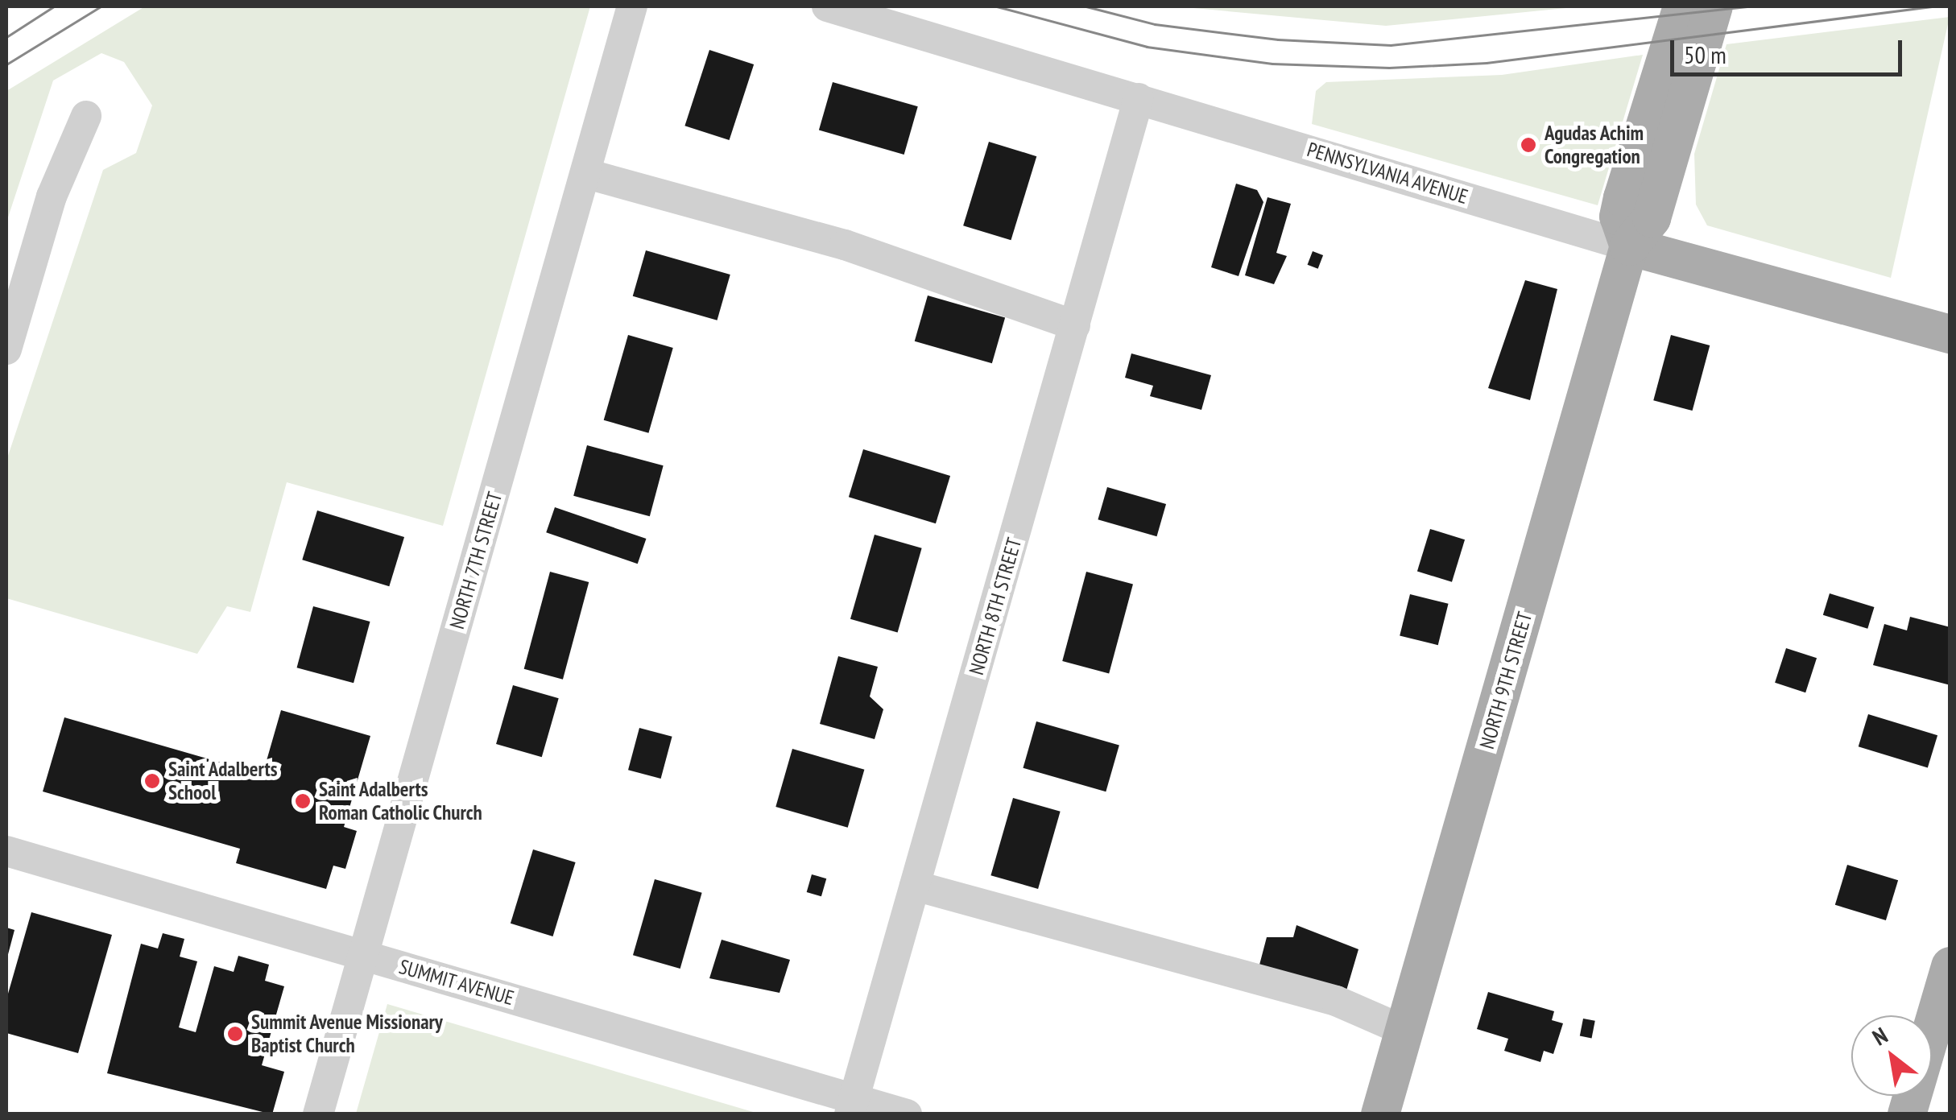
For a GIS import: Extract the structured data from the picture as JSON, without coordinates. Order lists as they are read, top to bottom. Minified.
{"streets":{"main road":["PENNSYLVANIA AVENUE","NORTH 9TH STREET"],"street":["NORTH 7TH STREET","NORTH 8TH STREET","SUMMIT AVENUE"]},"crossings":[["PENNSYLVANIA AVENUE","NORTH 8TH STREET"],["PENNSYLVANIA AVENUE","NORTH 9TH STREET"],["NORTH 7TH STREET","SUMMIT AVENUE"],["NORTH 8TH STREET","SUMMIT AVENUE"]],"places":["Agudas Achim Congregation","Saint Adalberts School","Saint Adalberts Roman Catholic Church","Summit Avenue Missionary Baptist Church"],"scale_bar":"50 m","north":"top left"}
